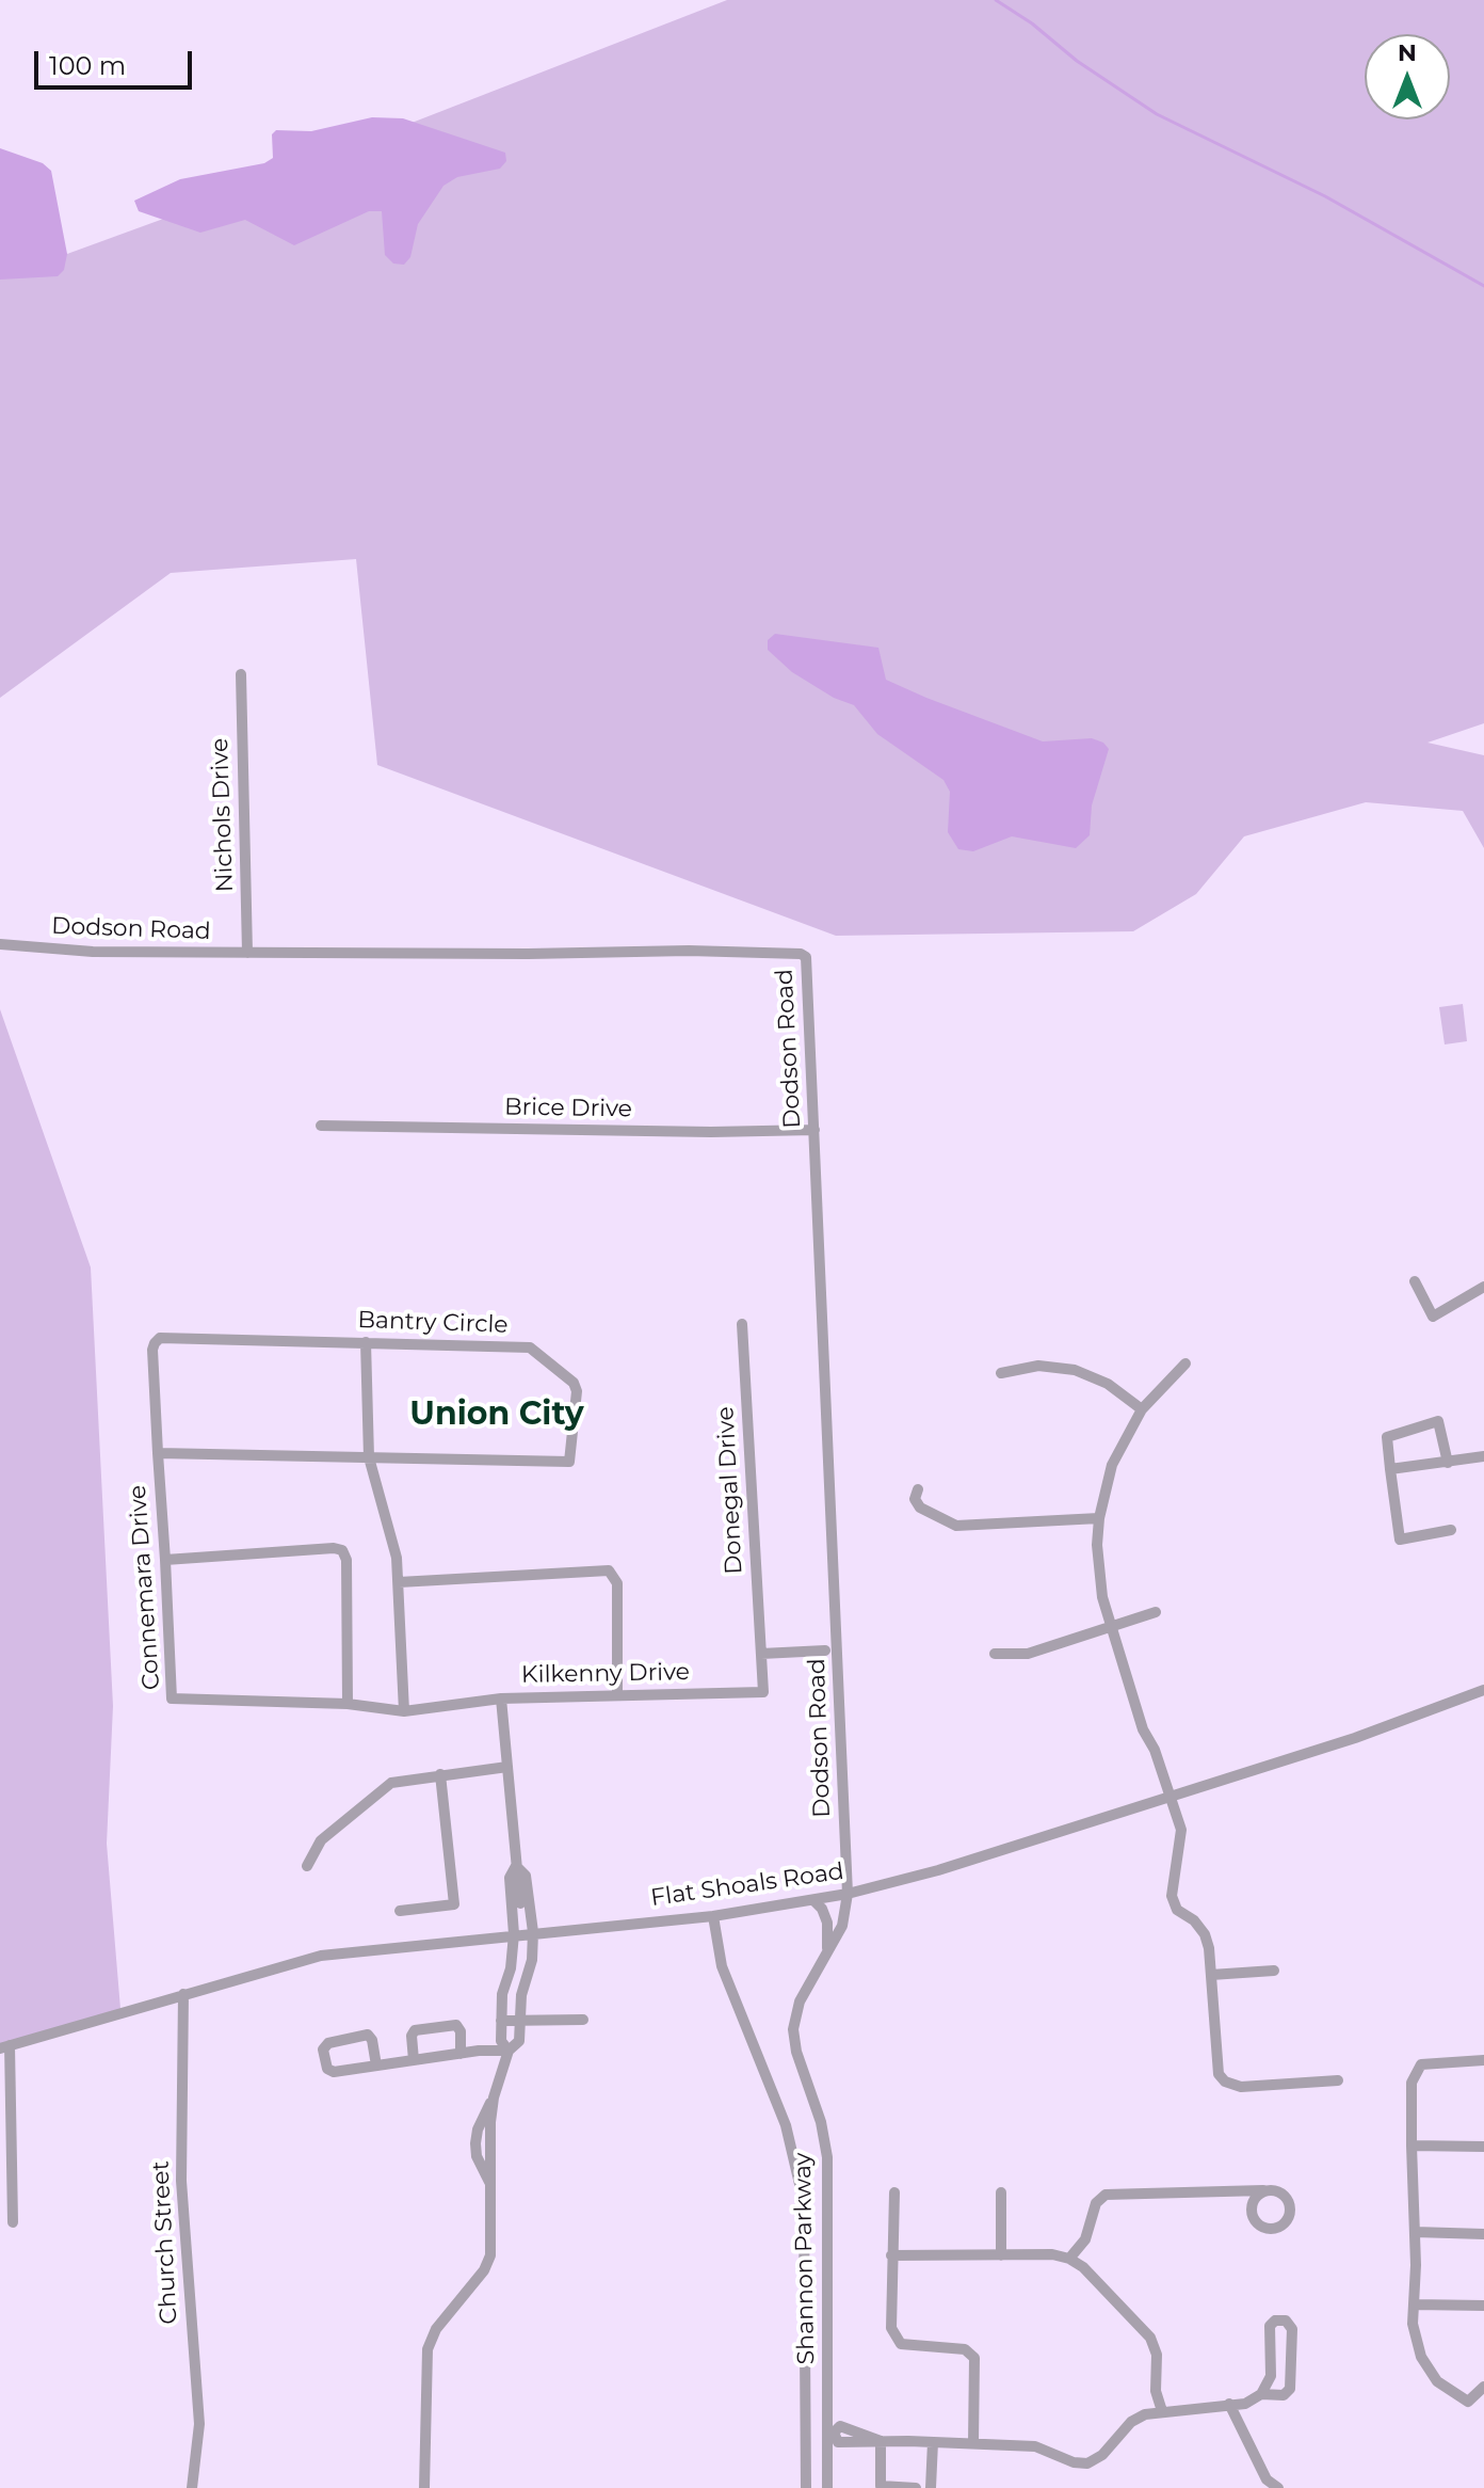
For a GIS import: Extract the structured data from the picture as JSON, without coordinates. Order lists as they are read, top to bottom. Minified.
{"streets":{"street":["Nichols Drive","Dodson Road","Brice Drive","Bantry Circle","Donegal Drive","Connemara Drive","Kilkenny Drive","Flat Shoals Road","Church Street","Shannon Parkway"]},"crossings":[["Nichols Drive","Dodson Road"],["Dodson Road","Brice Drive"],["Dodson Road","Flat Shoals Road"],["Dodson Road","Shannon Parkway"],["Bantry Circle","Connemara Drive"],["Donegal Drive","Kilkenny Drive"],["Connemara Drive","Kilkenny Drive"],["Flat Shoals Road","Church Street"],["Flat Shoals Road","Shannon Parkway"]],"districts":["Union City"],"scale_bar":"100 m","north":"top"}
